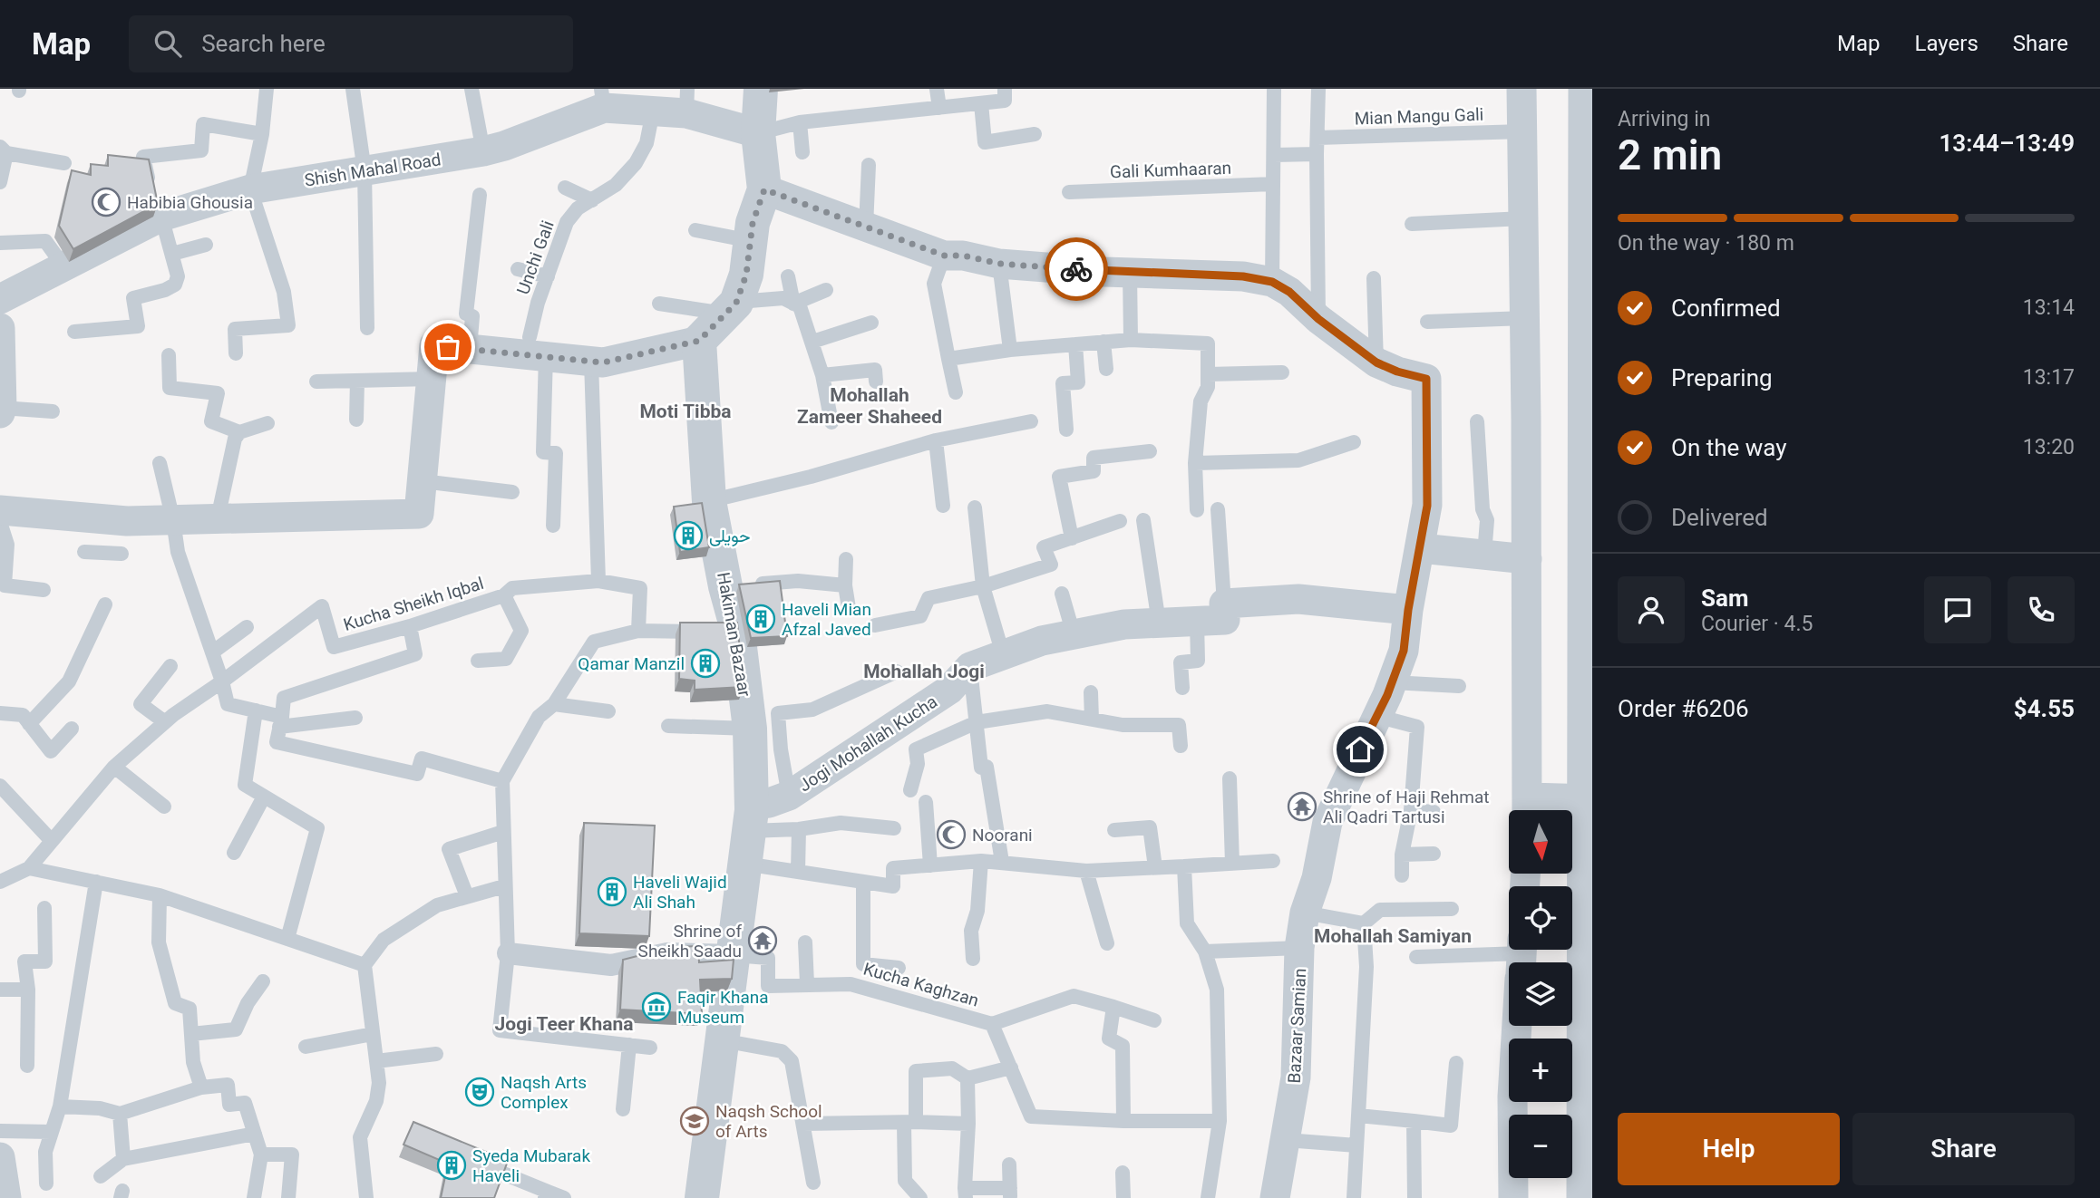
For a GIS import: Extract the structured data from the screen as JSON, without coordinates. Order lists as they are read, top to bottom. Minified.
{"streets":{"street":["Shish Mahal Road","Hakiman Bazaar","Jogi Mohallah Kucha","Bazaar Samian"],"lane":["Mian Mangu Gali","Gali Kumhaaran","Unchi Gali","Kucha Sheikh Iqbal","Kucha Kaghzan"]},"crossings":[["Shish Mahal Road","Unchi Gali"],["Hakiman Bazaar","Jogi Mohallah Kucha"],["Hakiman Bazaar","Kucha Kaghzan"]],"districts":["Mohallah Zameer Shaheed","Moti Tibba","Mohallah Jogi","Mohallah Samiyan","Jogi Teer Khana"],"places":{"mosque":["Habibia Ghousia","Noorani"],"building":["حویلی","Haveli Mian Afzal Javed","Qamar Manzil","Haveli Wajid Ali Shah","Syeda Mubarak Haveli"],"temple":["Shrine of Haji Rehmat Ali Qadri Tartusi","Shrine of Sheikh Saadu"],"museum":["Faqir Khana Museum"],"theatre":["Naqsh Arts Complex"],"school or university":["Naqsh School of Arts"]},"north":"bottom","page":{"header":"Map","search":"Search here","nav":["Map","Layers","Share"],"heading":["2 min","Arriving in","13:44–13:49"],"panel":["Sam","Courier · 4.5","Order #6206","$4.55"],"bar":"On the way · 180 m","list":[["Confirmed","13:14"],["Preparing","13:17"],["On the way","13:20"],"Delivered"],"map_buttons":["+","−"],"buttons":["Help","Share"]}}
